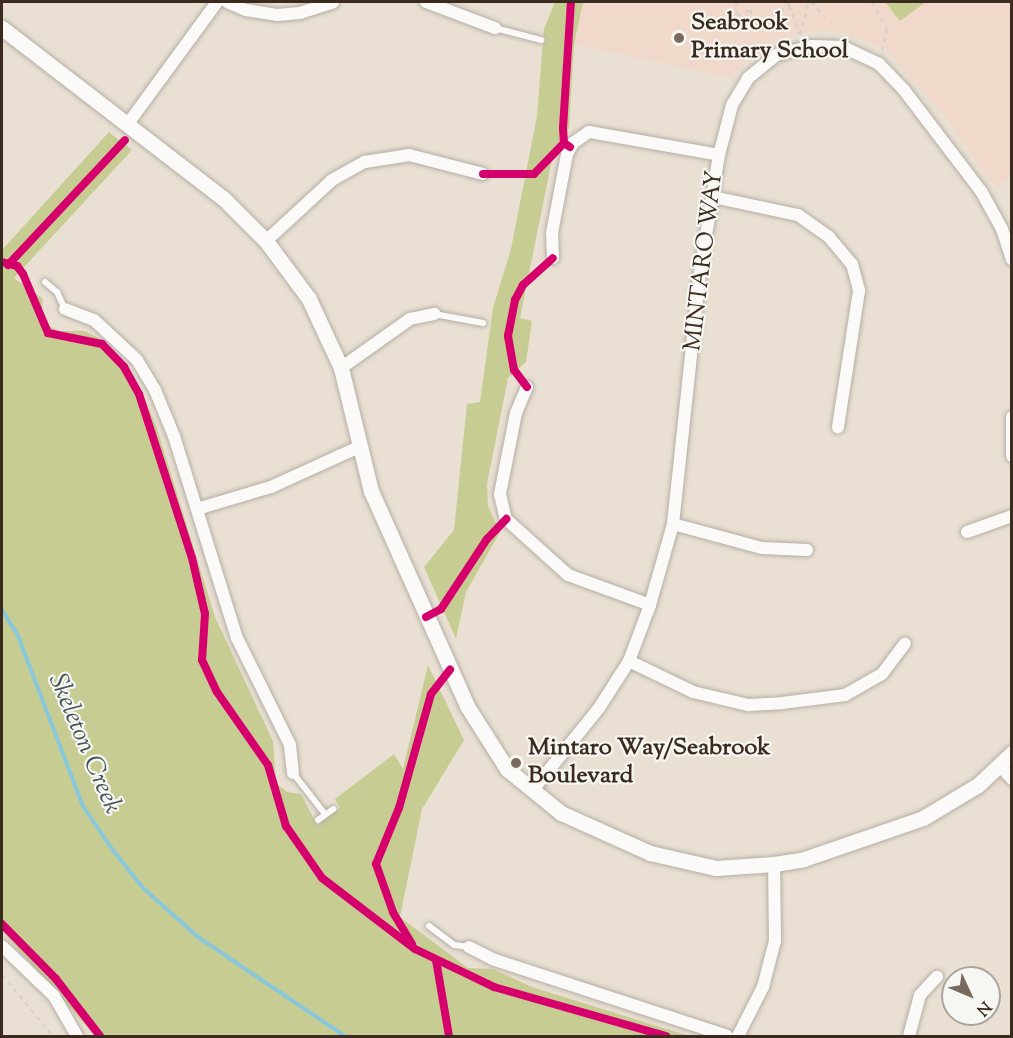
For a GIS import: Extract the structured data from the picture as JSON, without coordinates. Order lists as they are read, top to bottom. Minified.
{"streets":{"street":["MINTARO WAY"]},"water":["Skeleton Creek"],"places":["Seabrook Primary School","Mintaro Way/Seabrook Boulevard"],"north":"bottom right"}
